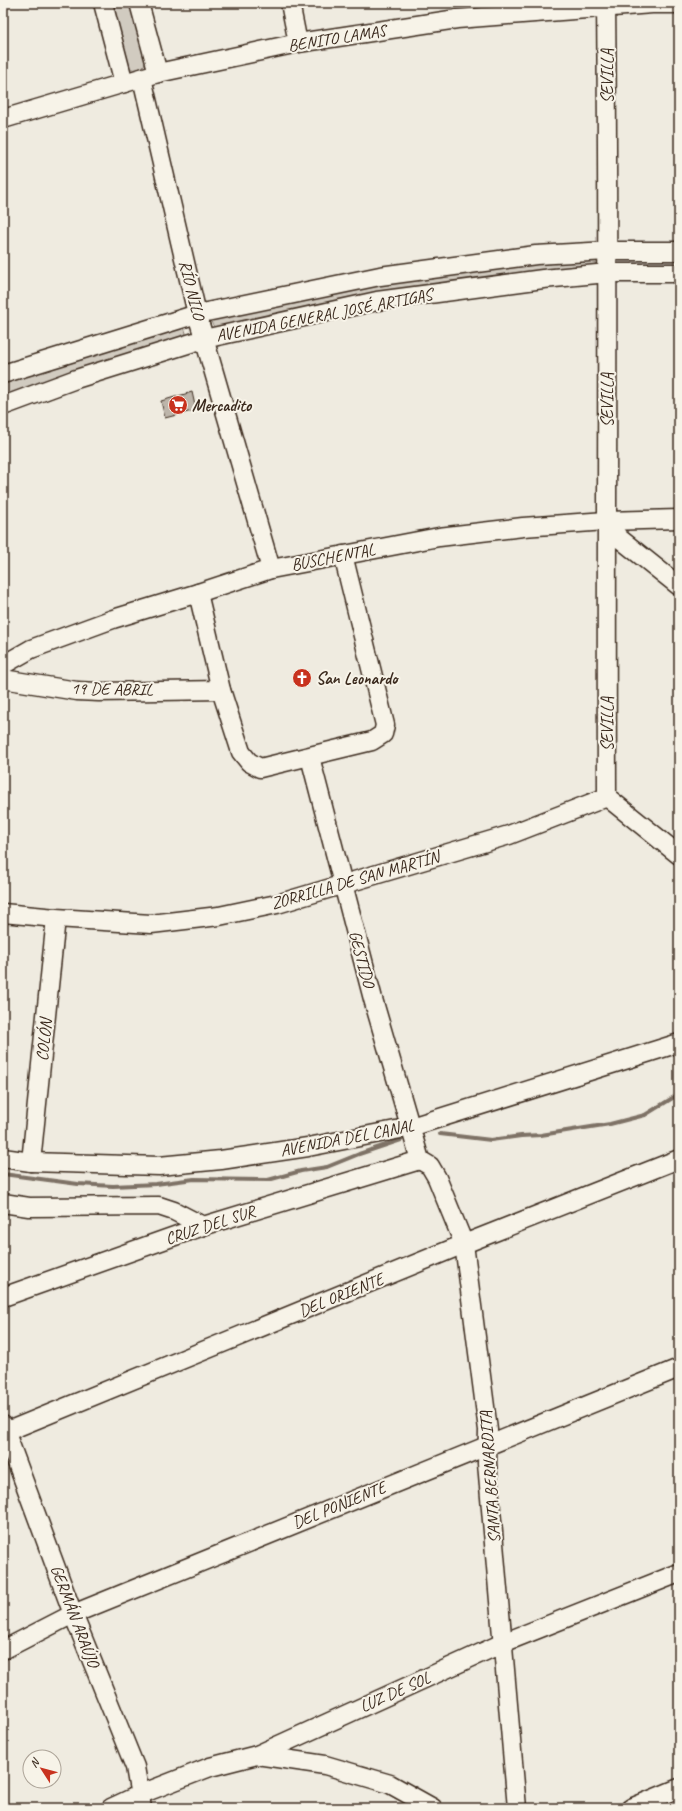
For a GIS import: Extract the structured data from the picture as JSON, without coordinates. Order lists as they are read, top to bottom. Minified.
{"streets":{"street":["BENITO LAMAS","SEVILLA","RÍO NILO","AVENIDA GENERAL JOSÉ ARTIGAS","BUSCHENTAL","19 DE ABRIL","ZORRILLA DE SAN MARTÍN","GESTIDO","COLÓN","AVENIDA DEL CANAL","CRUZ DEL SUR","DEL ORIENTE","SANTA BERNARDITA","DEL PONIENTE","GERMÁN ARAÚJO","LUZ DE SOL"]},"crossings":[["BENITO LAMAS","SEVILLA"],["BENITO LAMAS","RÍO NILO"],["SEVILLA","AVENIDA GENERAL JOSÉ ARTIGAS"],["SEVILLA","BUSCHENTAL"],["SEVILLA","ZORRILLA DE SAN MARTÍN"],["RÍO NILO","AVENIDA GENERAL JOSÉ ARTIGAS"],["RÍO NILO","BUSCHENTAL"],["ZORRILLA DE SAN MARTÍN","GESTIDO"],["ZORRILLA DE SAN MARTÍN","COLÓN"],["GESTIDO","AVENIDA DEL CANAL"],["GESTIDO","CRUZ DEL SUR"],["GESTIDO","SANTA BERNARDITA"],["COLÓN","AVENIDA DEL CANAL"],["CRUZ DEL SUR","SANTA BERNARDITA"],["DEL ORIENTE","SANTA BERNARDITA"],["DEL ORIENTE","GERMÁN ARAÚJO"],["SANTA BERNARDITA","DEL PONIENTE"],["SANTA BERNARDITA","LUZ DE SOL"],["DEL PONIENTE","GERMÁN ARAÚJO"],["GERMÁN ARAÚJO","LUZ DE SOL"]],"places":{"supermarket":["Mercadito"],"church":["San Leonardo"]},"north":"top left"}
